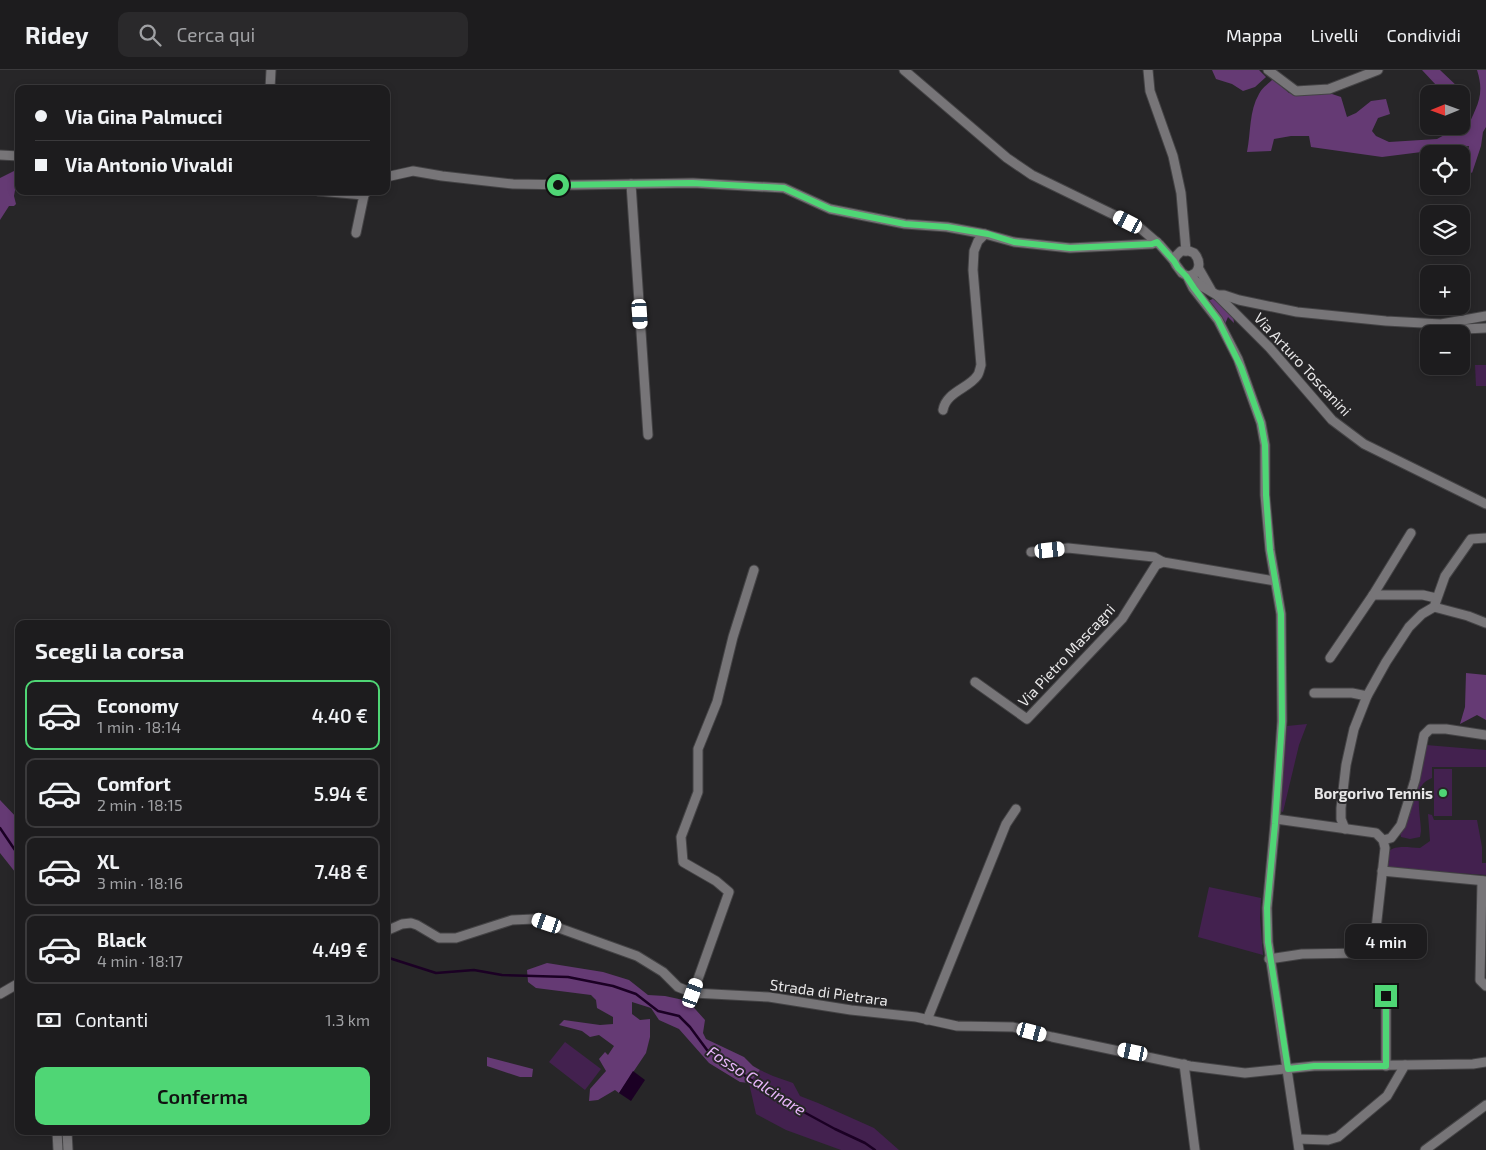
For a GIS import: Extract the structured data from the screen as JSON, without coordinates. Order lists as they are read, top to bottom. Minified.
{"streets":{"street":["Via Arturo Toscanini","Via Pietro Mascagni","Strada di Pietrara"]},"water":["Fosso Calcinare"],"places":["Borgorivo Tennis"],"north":"left","page":{"header":"Ridey","search":"Cerca qui","nav":["Mappa","Livelli","Condividi"],"map_buttons":["+","−"],"banner":["Via Gina Palmucci","Via Antonio Vivaldi"],"heading":"Scegli la corsa","list":[{"name":"Economy","note":"1 min · 18:14","value":"4.40 €"},{"name":"Comfort","note":"2 min · 18:15","value":"5.94 €"},{"name":"XL","note":"3 min · 18:16","value":"7.48 €"},{"name":"Black","note":"4 min · 18:17","value":"4.49 €"}],"bubble":"4 min","pay":["Contanti","1.3 km"],"buttons":"Conferma"}}
